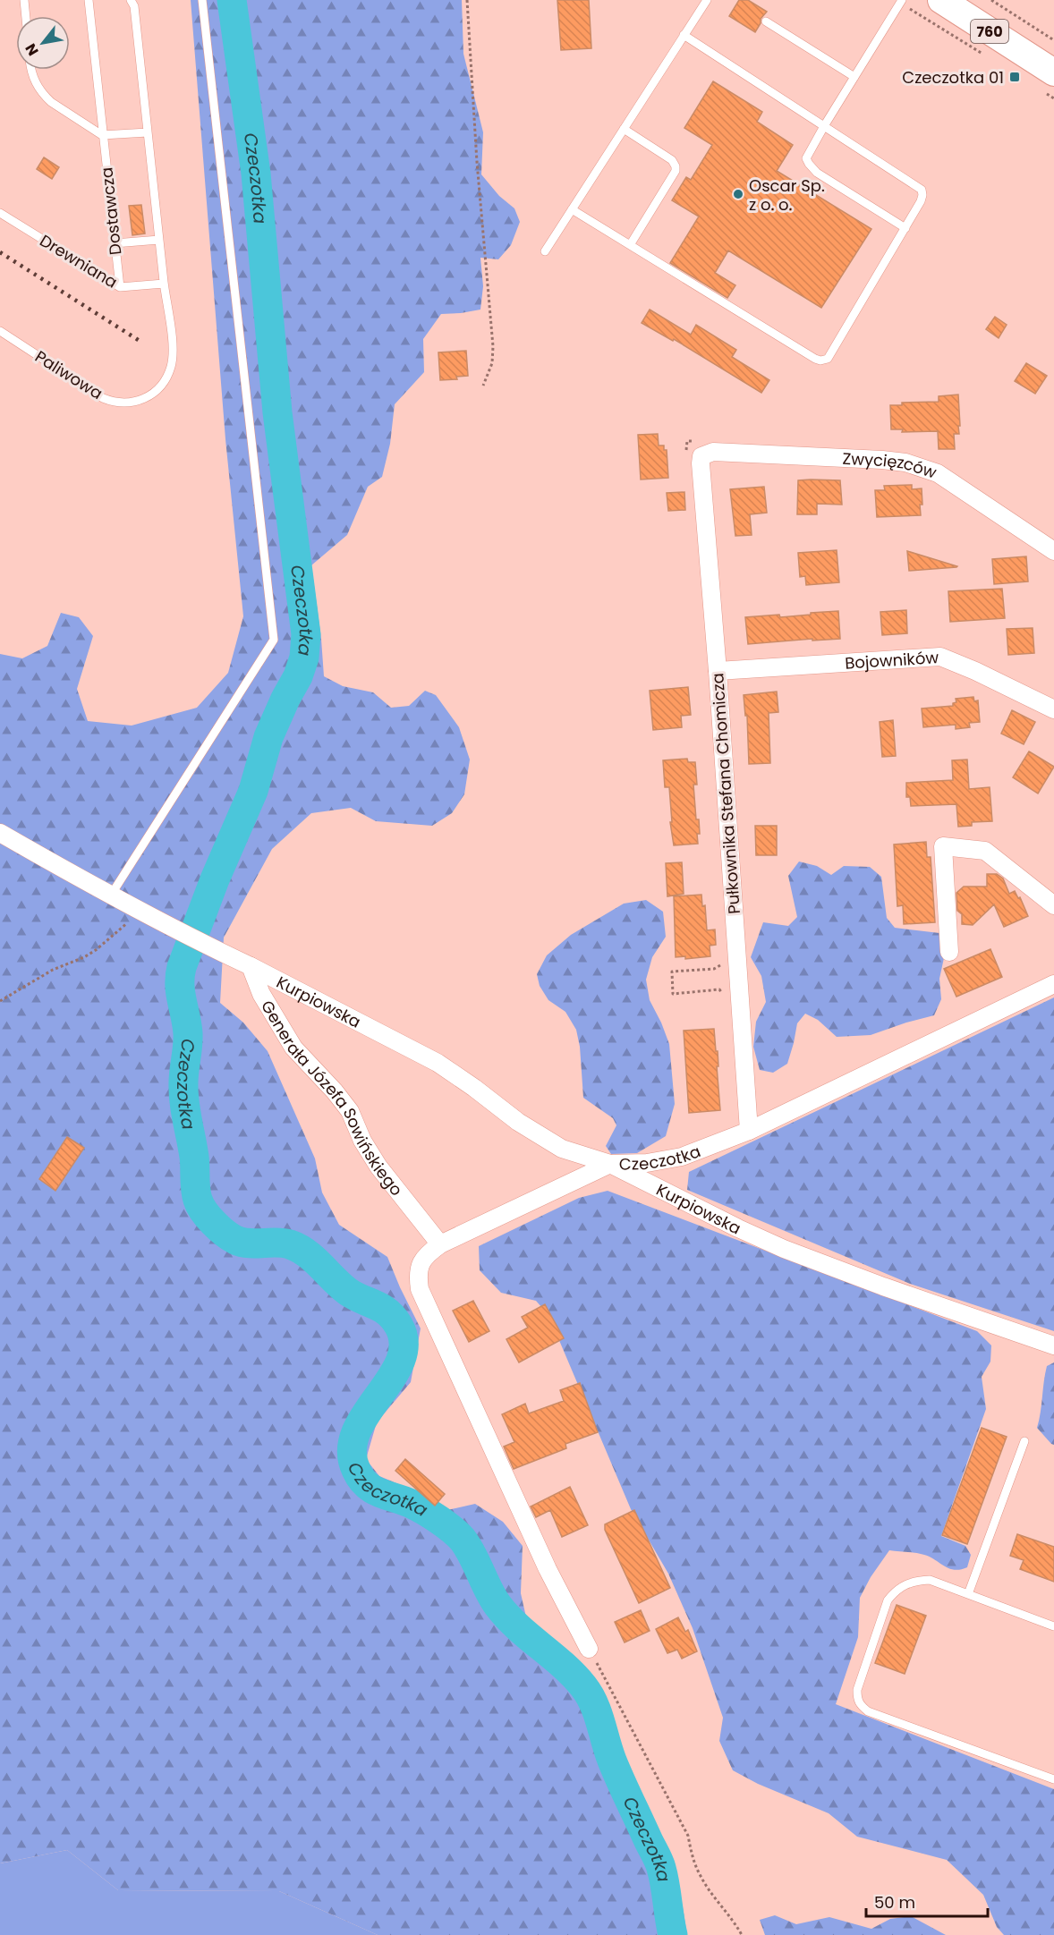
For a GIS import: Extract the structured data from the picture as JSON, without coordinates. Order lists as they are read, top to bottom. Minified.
{"streets":{"main road":["760"],"street":["Zwycięzców","Bojowników","Pułkownika Stefana Chomicza","Kurpiowska","Generała Józefa Sowińskiego","Czeczotka"],"lane":["Dostawcza","Drewniana","Paliwowa"]},"crossings":[["Dostawcza","Drewniana"],["Drewniana","Paliwowa"],["Zwycięzców","Pułkownika Stefana Chomicza"],["Bojowników","Pułkownika Stefana Chomicza"],["Pułkownika Stefana Chomicza","Czeczotka"],["Kurpiowska","Generała Józefa Sowińskiego"],["Kurpiowska","Czeczotka"],["Generała Józefa Sowińskiego","Czeczotka"]],"water":["Czeczotka"],"places":{"transit":["Czeczotka 01"],"other":["Oscar Sp. z o. o."]},"scale_bar":"50 m","north":"bottom left"}
